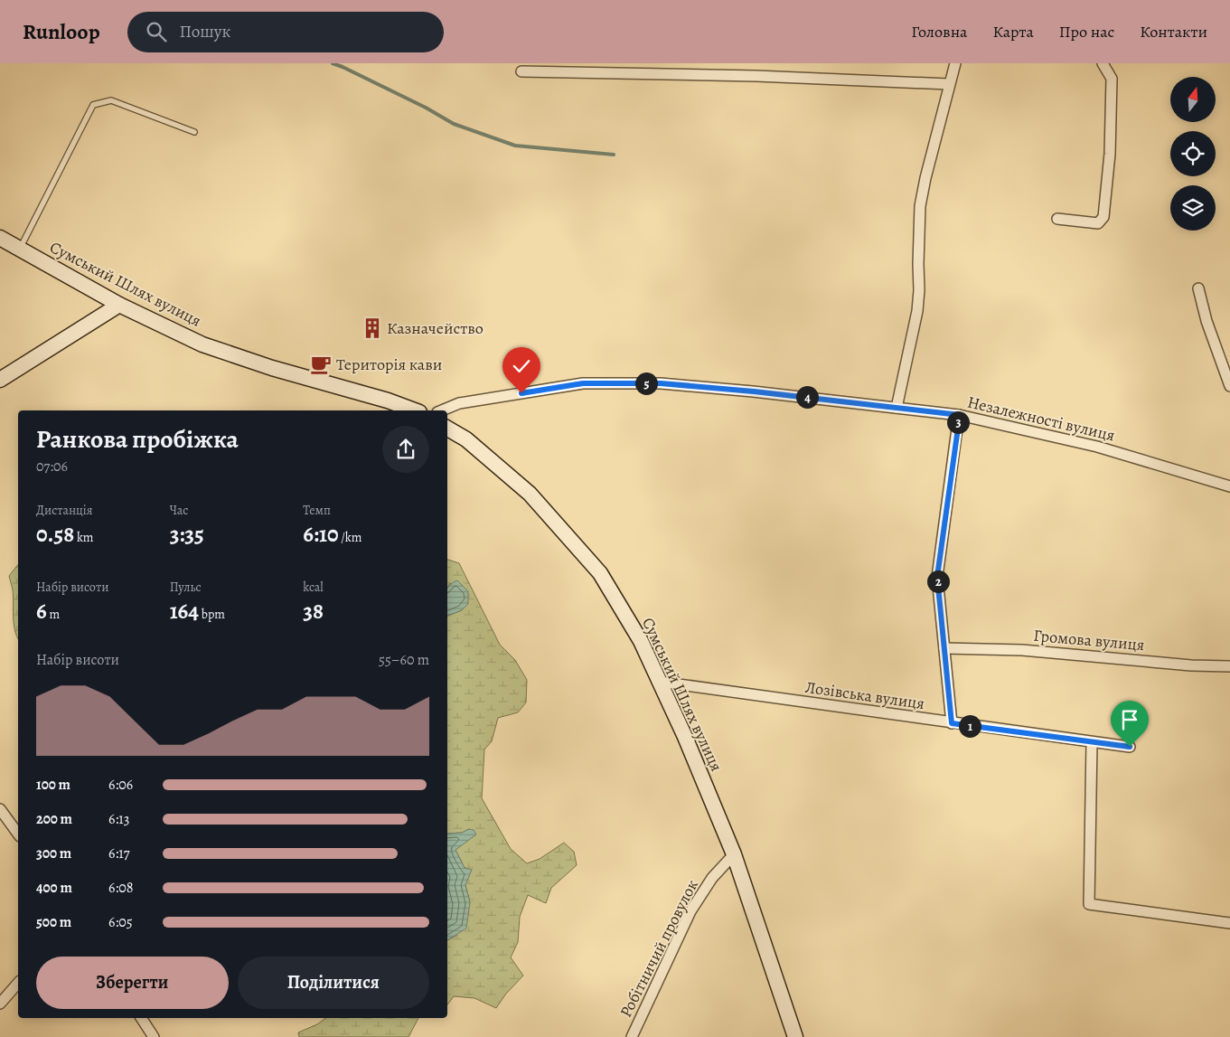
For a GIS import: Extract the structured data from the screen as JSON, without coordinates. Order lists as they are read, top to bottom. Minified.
{"streets":{"main road":["Сумський Шлях вулиця"],"street":["Незалежності вулиця","Громова вулиця","Лозівська вулиця","Робітничий провулок"]},"crossings":[["Сумський Шлях вулиця","Лозівська вулиця"],["Сумський Шлях вулиця","Робітничий провулок"]],"places":{"building":["Казначейство"],"cafe":["Територія кави"]},"north":"top","page":{"header":"Runloop","search":"Пошук","nav":["Головна","Карта","Про нас","Контакти"],"pins":["5","4","3","2","1"],"heading":["Ранкова пробіжка","07:06"],"stats":[["Дистанція","0.58 km"],["Час","3:35"],["Темп","6:10 /km"],["Набір висоти","6 m"],["Пульс","164 bpm"],["kcal","38"]],"chart":["Набір висоти","55–60 m"],"list":[{"name":"100 m","note":"6:06"},{"name":"200 m","note":"6:13"},{"name":"300 m","note":"6:17"},{"name":"400 m","note":"6:08"},{"name":"500 m","note":"6:05"}],"buttons":["Зберегти","Поділитися"]}}
